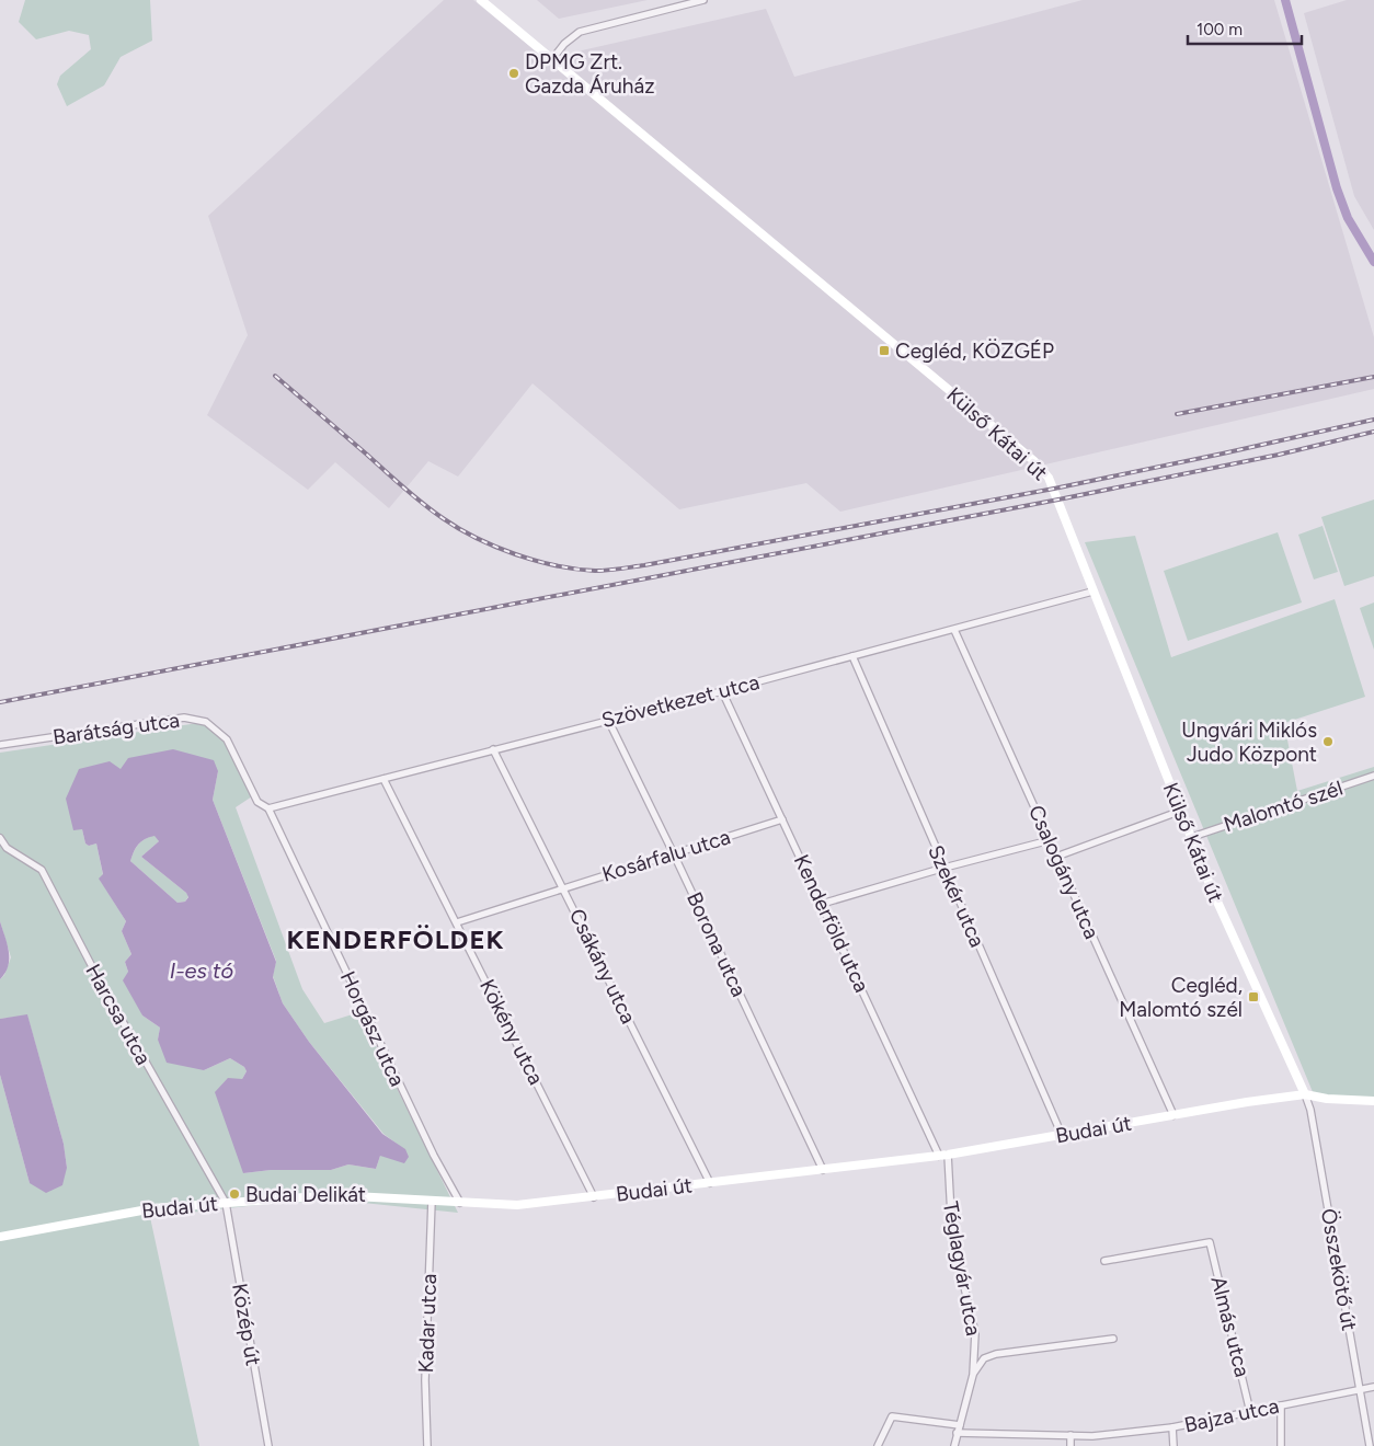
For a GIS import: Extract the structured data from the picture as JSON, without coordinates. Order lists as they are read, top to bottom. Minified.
{"streets":{"main road":["Külső Kátai út","Budai út"],"street":["Szövetkezet utca","Barátság utca","Malomtó szél","Kosárfalu utca","Csalogány utca","Szekér utca","Kenderföld utca","Borona utca","Csákány utca","Harcsa utca","Horgász utca","Kökény utca","Téglagyár utca","Összekötő út","Kadar utca","Közép út","Almás utca","Bajza utca"]},"crossings":[["Külső Kátai út","Szövetkezet utca"],["Külső Kátai út","Malomtó szél"],["Külső Kátai út","Budai út"],["Külső Kátai út","Összekötő út"],["Szövetkezet utca","Csalogány utca"],["Szövetkezet utca","Szekér utca"],["Szövetkezet utca","Kenderföld utca"],["Szövetkezet utca","Borona utca"],["Szövetkezet utca","Csákány utca"],["Szövetkezet utca","Horgász utca"],["Szövetkezet utca","Kökény utca"],["Barátság utca","Horgász utca"],["Kosárfalu utca","Kenderföld utca"],["Kosárfalu utca","Borona utca"],["Kosárfalu utca","Csákány utca"],["Kosárfalu utca","Kökény utca"],["Csalogány utca","Budai út"],["Szekér utca","Budai út"],["Kenderföld utca","Budai út"],["Kenderföld utca","Téglagyár utca"],["Borona utca","Budai út"],["Csákány utca","Budai út"],["Harcsa utca","Budai út"],["Harcsa utca","Közép út"],["Horgász utca","Budai út"],["Kökény utca","Budai út"],["Budai út","Téglagyár utca"],["Budai út","Összekötő út"],["Budai út","Kadar utca"],["Budai út","Közép út"],["Téglagyár utca","Bajza utca"],["Összekötő út","Bajza utca"],["Almás utca","Bajza utca"]],"districts":["KENDERFÖLDEK"],"water":["I-es tó"],"places":{"other":["DPMG Zrt. Gazda Áruház","Ungvári Miklós Judo Központ","Budai Delikát"],"transit":["Cegléd, KÖZGÉP","Cegléd, Malomtó szél"]},"scale_bar":"100 m"}
